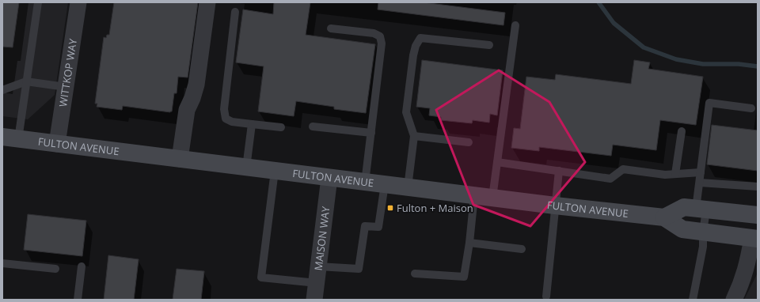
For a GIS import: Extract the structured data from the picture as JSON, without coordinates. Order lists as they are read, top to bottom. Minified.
{"streets":{"main road":["FULTON AVENUE"],"street":["WITTKOP WAY","MAISON WAY"]},"crossings":[["WITTKOP WAY","FULTON AVENUE"],["FULTON AVENUE","MAISON WAY"]],"places":{"transit":["Fulton + Maison"]}}
